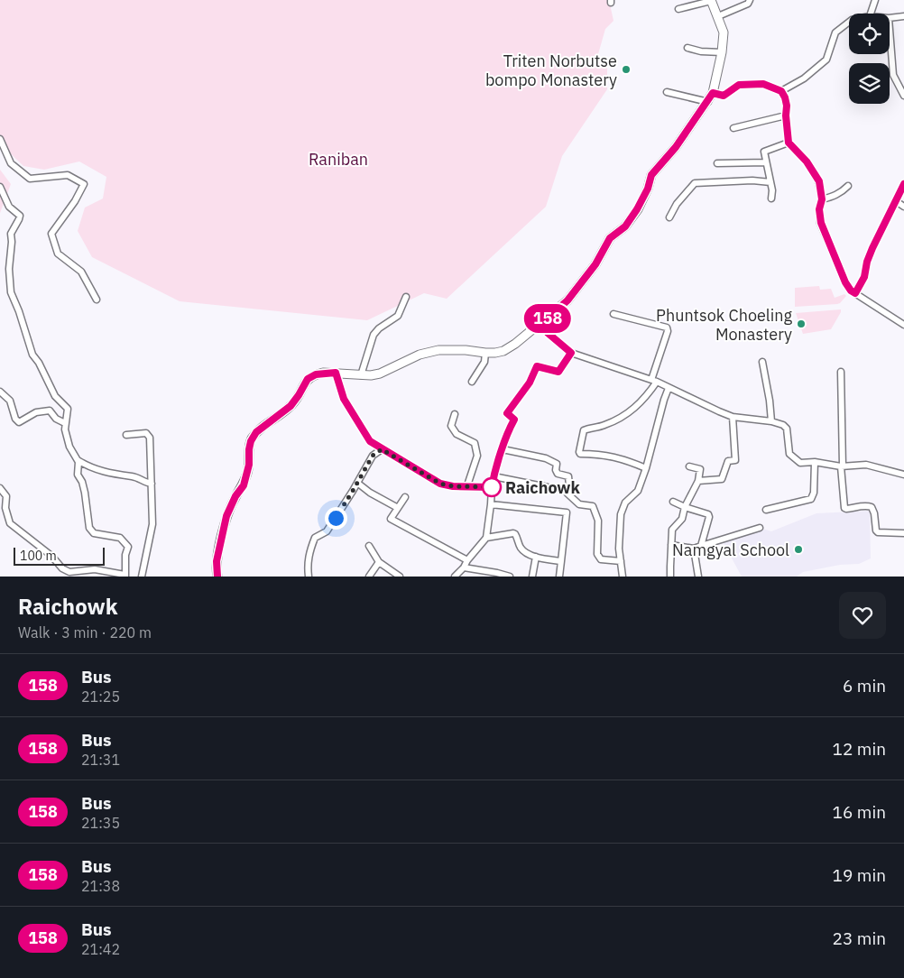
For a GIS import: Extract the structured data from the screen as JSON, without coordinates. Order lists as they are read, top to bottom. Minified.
{"parks":["Raniban"],"places":["Triten Norbutse bompo Monastery","Phuntsok Choeling Monastery","Raichowk","Namgyal School"],"lines":["bus line 158"],"scale_bar":"100 m","page":{"on_map":"158","scale":"100 m","heading":["Raichowk","Walk · 3 min · 220 m"],"list":[{"mark":"158","name":"Bus","note":"21:25","value":"6 min"},{"mark":"158","name":"Bus","note":"21:31","value":"12 min"},{"mark":"158","name":"Bus","note":"21:35","value":"16 min"},{"mark":"158","name":"Bus","note":"21:38","value":"19 min"},{"mark":"158","name":"Bus","note":"21:42","value":"23 min"}]}}
